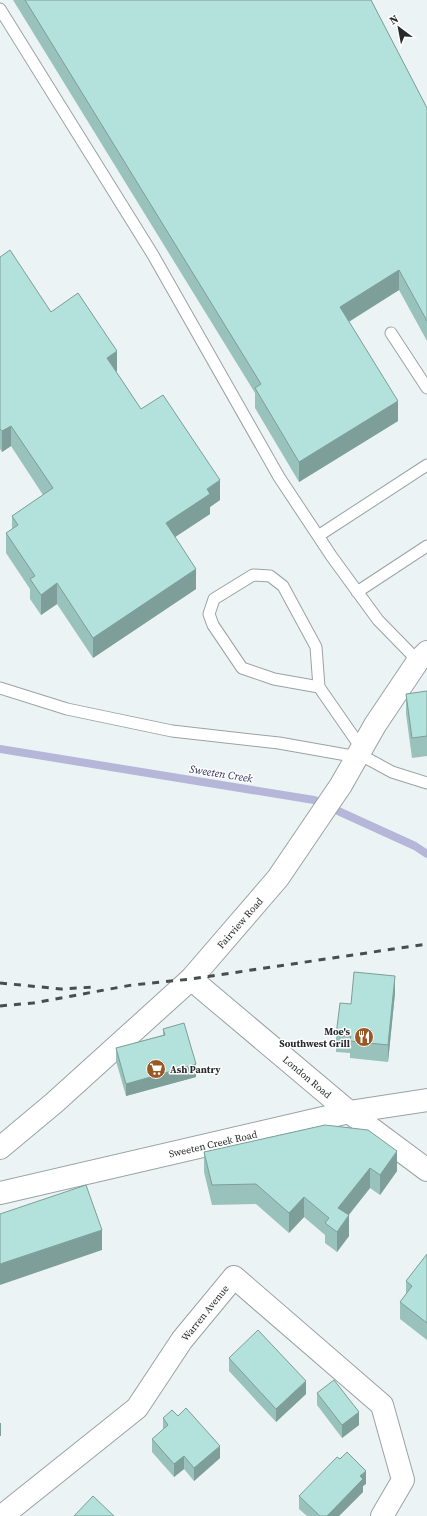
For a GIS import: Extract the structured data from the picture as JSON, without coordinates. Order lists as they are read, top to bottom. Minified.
{"streets":{"main road":["Fairview Road","London Road","Sweeten Creek Road","Warren Avenue"]},"crossings":[["Fairview Road","London Road"],["London Road","Sweeten Creek Road"]],"water":["Sweeten Creek"],"places":{"restaurant":["Moe's Southwest Grill"],"supermarket":["Ash Pantry"]},"north":"top left"}
